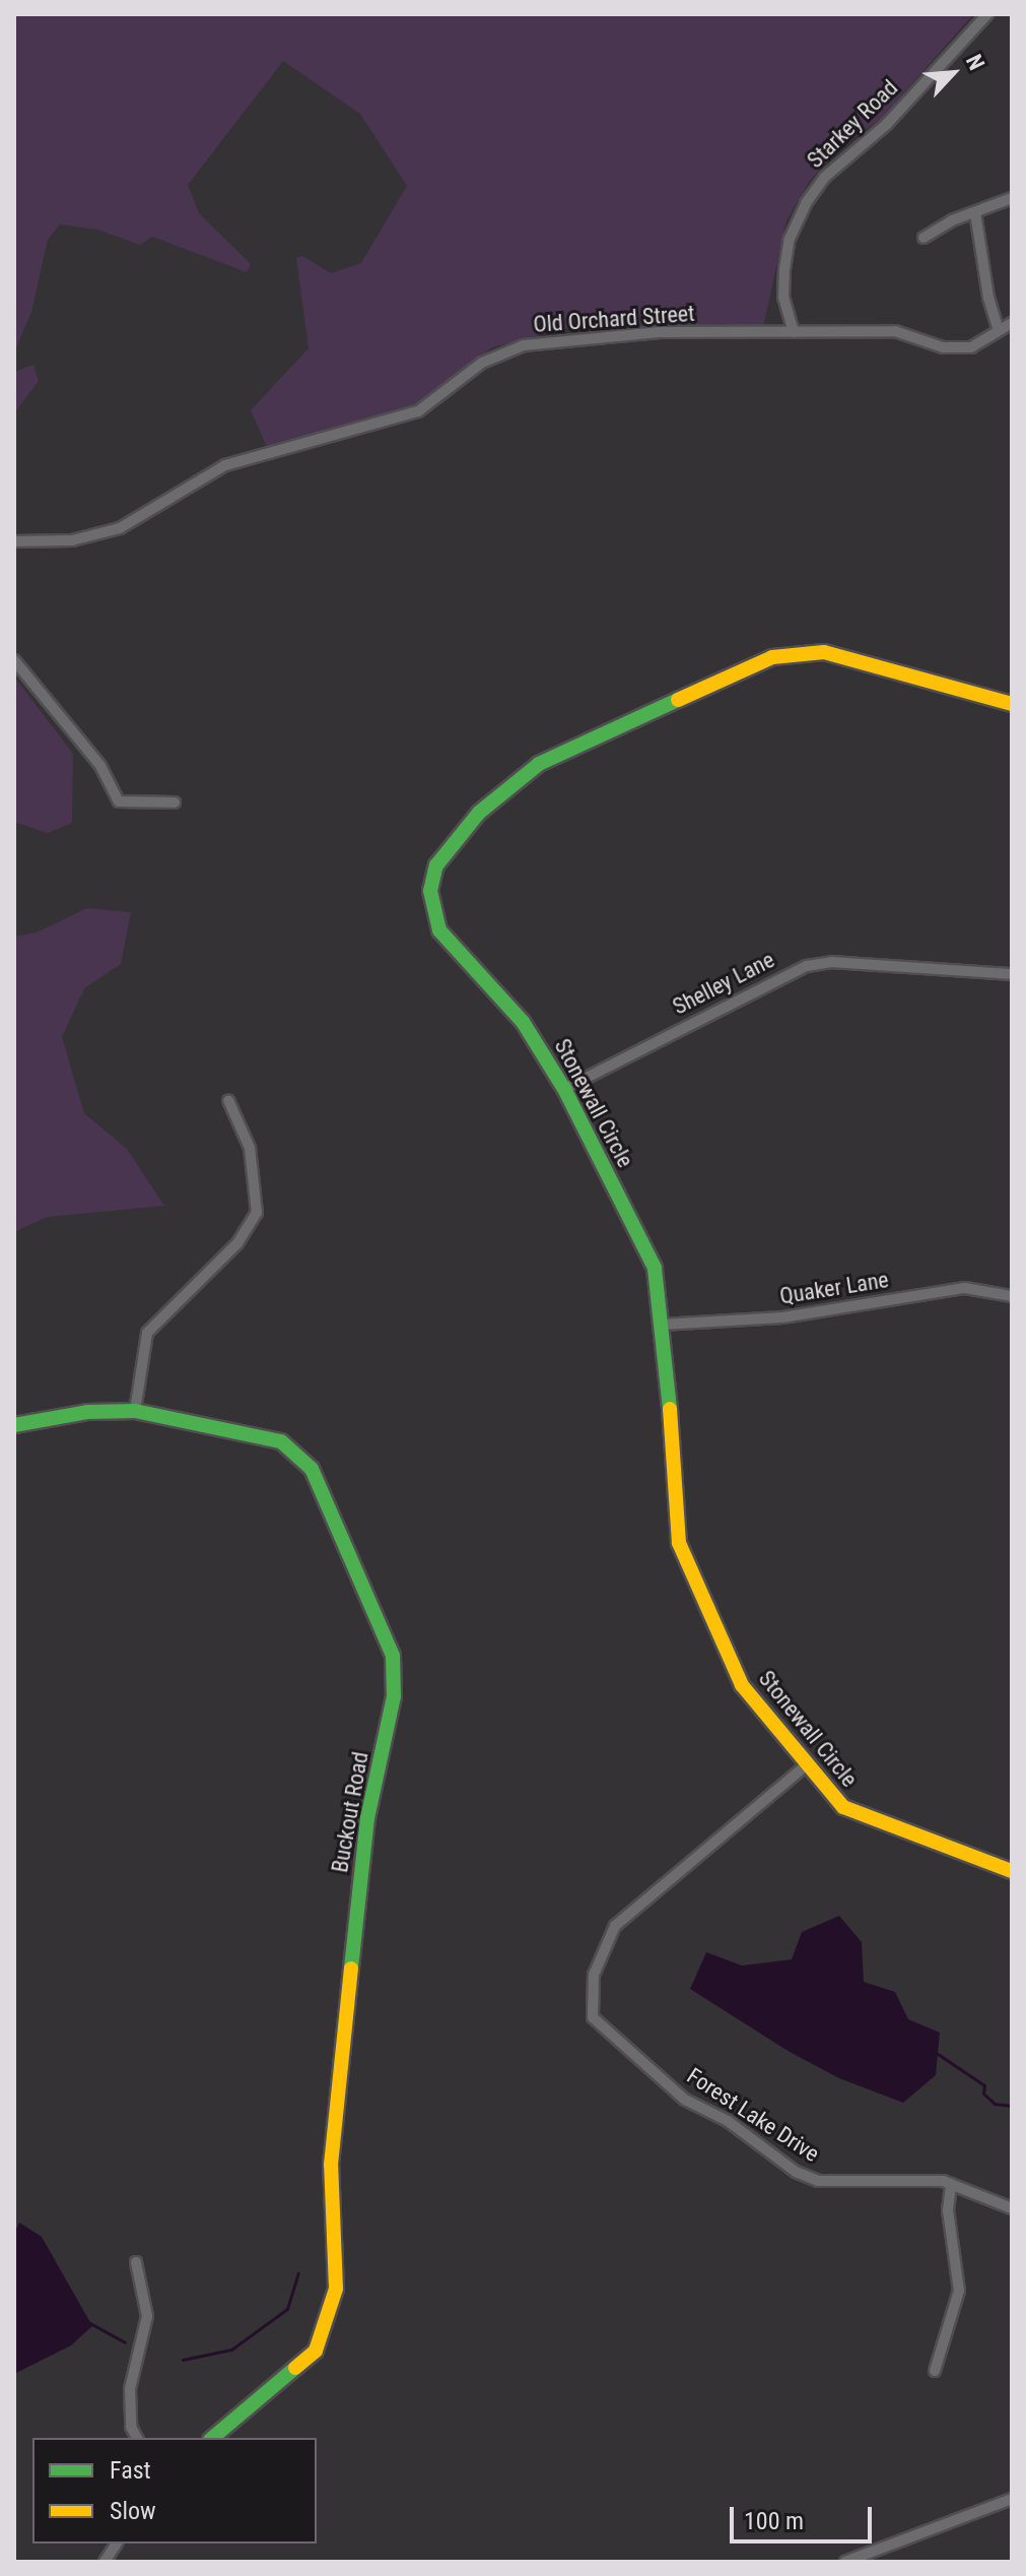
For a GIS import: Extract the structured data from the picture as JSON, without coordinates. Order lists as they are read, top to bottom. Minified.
{"streets":{"street":["Starkey Road","Old Orchard Street","Shelley Lane","Stonewall Circle","Quaker Lane","Buckout Road","Forest Lake Drive"]},"crossings":[["Starkey Road","Old Orchard Street"],["Shelley Lane","Stonewall Circle"],["Stonewall Circle","Quaker Lane"],["Stonewall Circle","Forest Lake Drive"]],"legend":["Fast","Slow"],"scale_bar":"100 m","north":"top right"}
